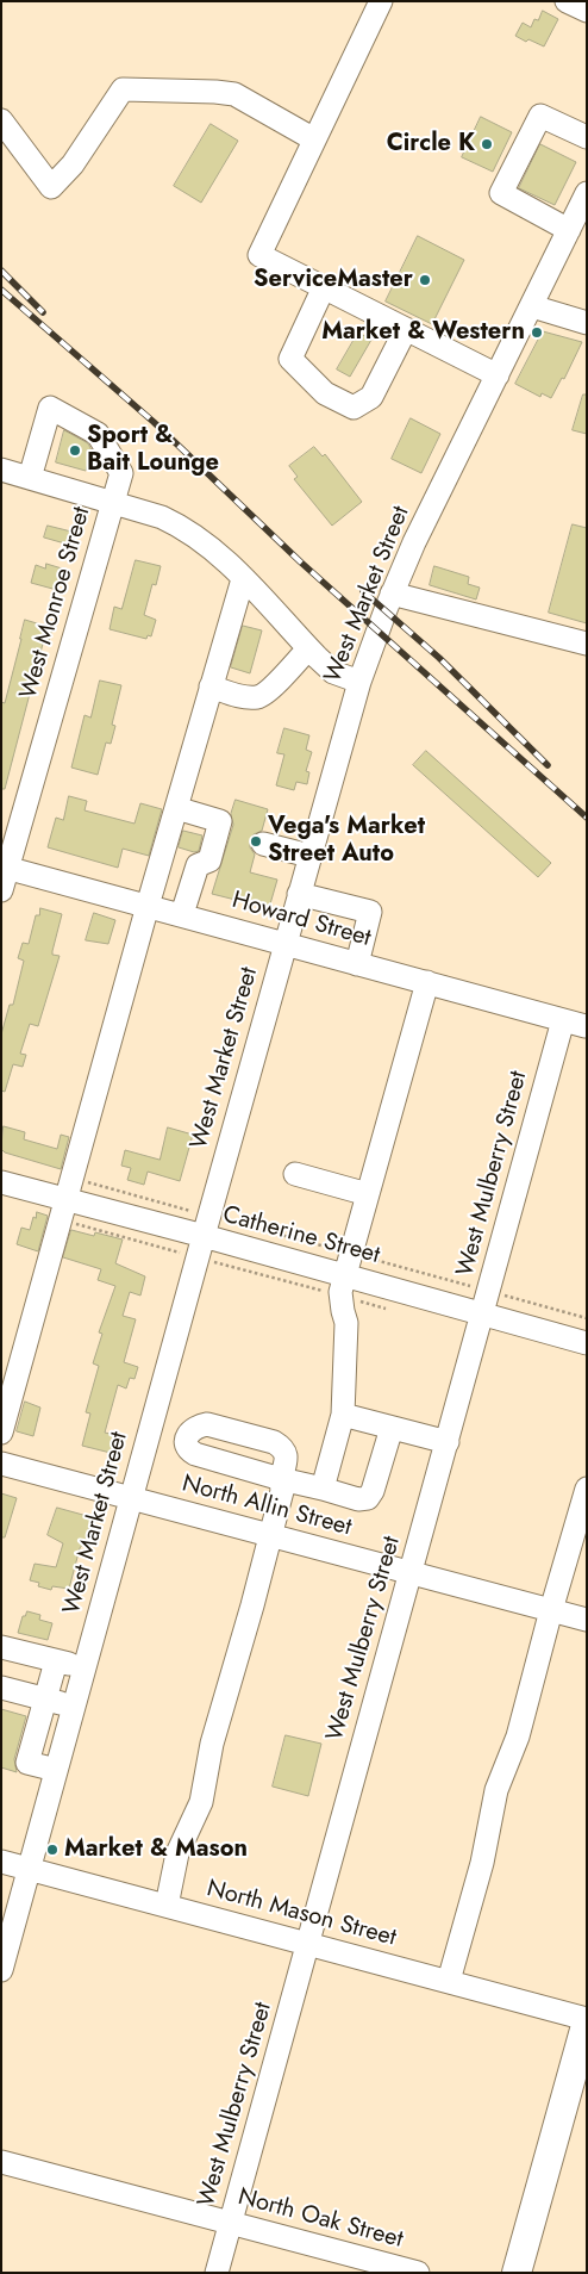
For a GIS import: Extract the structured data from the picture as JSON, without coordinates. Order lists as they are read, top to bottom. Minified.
{"streets":{"street":["West Market Street","West Monroe Street","Howard Street","West Mulberry Street","Catherine Street","North Allin Street","North Mason Street","North Oak Street"]},"crossings":[["West Market Street","Howard Street"],["West Market Street","Catherine Street"],["West Market Street","North Allin Street"],["West Market Street","North Mason Street"],["West Monroe Street","Howard Street"],["Howard Street","West Mulberry Street"],["West Mulberry Street","Catherine Street"],["West Mulberry Street","North Allin Street"],["West Mulberry Street","North Mason Street"],["West Mulberry Street","North Oak Street"]],"places":["Circle K","ServiceMaster","Market & Western","Sport & Bait Lounge","Vega's Market Street Auto","Market & Mason"]}
